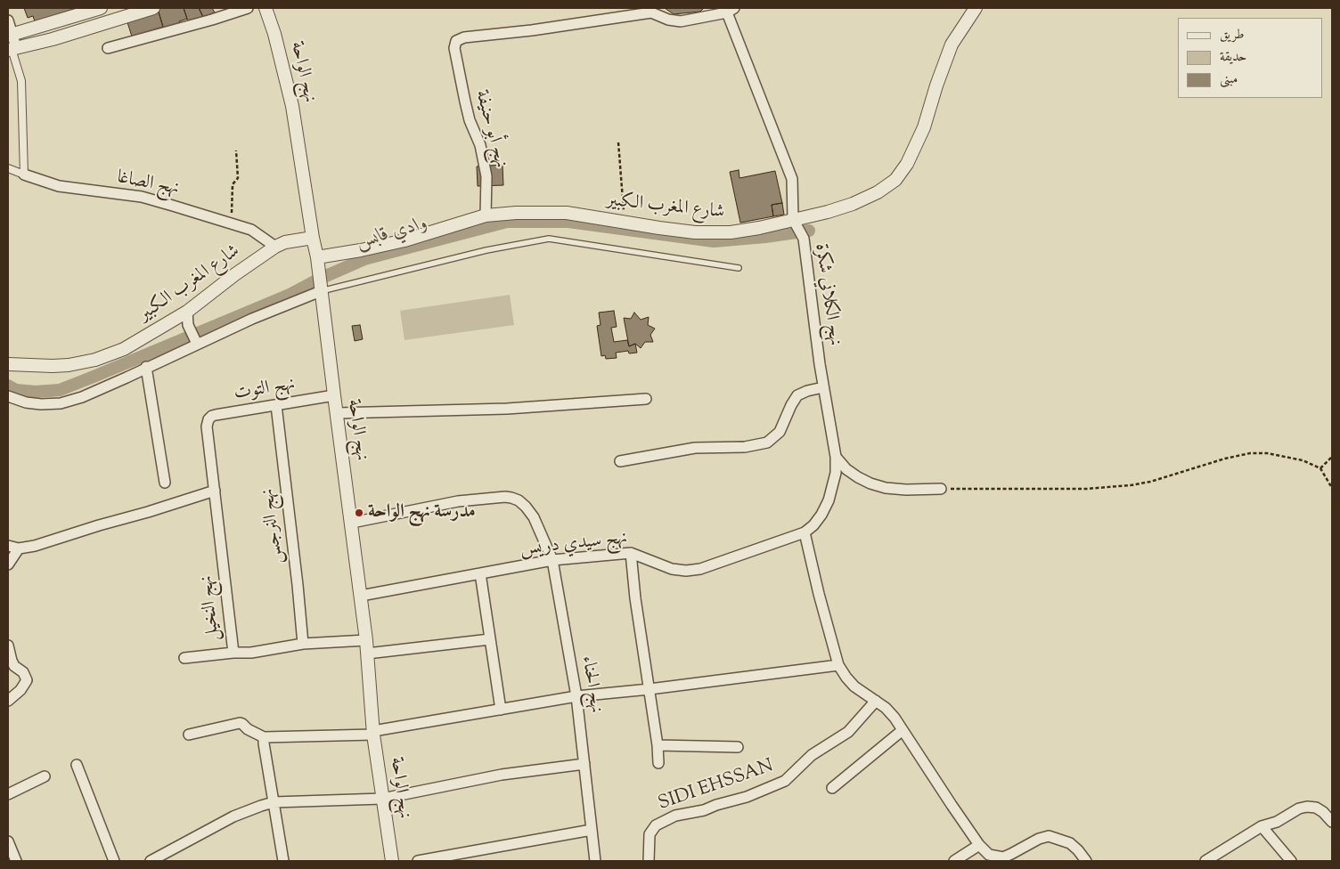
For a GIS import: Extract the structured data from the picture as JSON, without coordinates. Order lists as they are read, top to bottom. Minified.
{"streets":{"street":["نهج الواحة","نهج أبو حنيفة","نهج الصاغا","شارع المغرب الكبير","نهج الكلاني شكرة","نهج التوت","نهج النرجس","نهج سيدي دريس","نهج النخيل","نهج الحناء","SIDI EHSSAN"]},"crossings":[["نهج الواحة","شارع المغرب الكبير"],["نهج الواحة","نهج التوت"],["نهج الواحة","نهج سيدي دريس"],["نهج الواحة","نهج النخيل"],["نهج الواحة","نهج الحناء"],["نهج أبو حنيفة","شارع المغرب الكبير"],["نهج الصاغا","شارع المغرب الكبير"],["شارع المغرب الكبير","نهج الكلاني شكرة"],["نهج الكلاني شكرة","نهج سيدي دريس"],["نهج التوت","نهج النرجس"],["نهج التوت","نهج النخيل"],["نهج النرجس","نهج النخيل"],["نهج سيدي دريس","نهج الحناء"]],"water":["وادي قابس"],"places":["مدرسة نهج الواحة"],"legend":["طريق","حديقة","مبنى"]}
